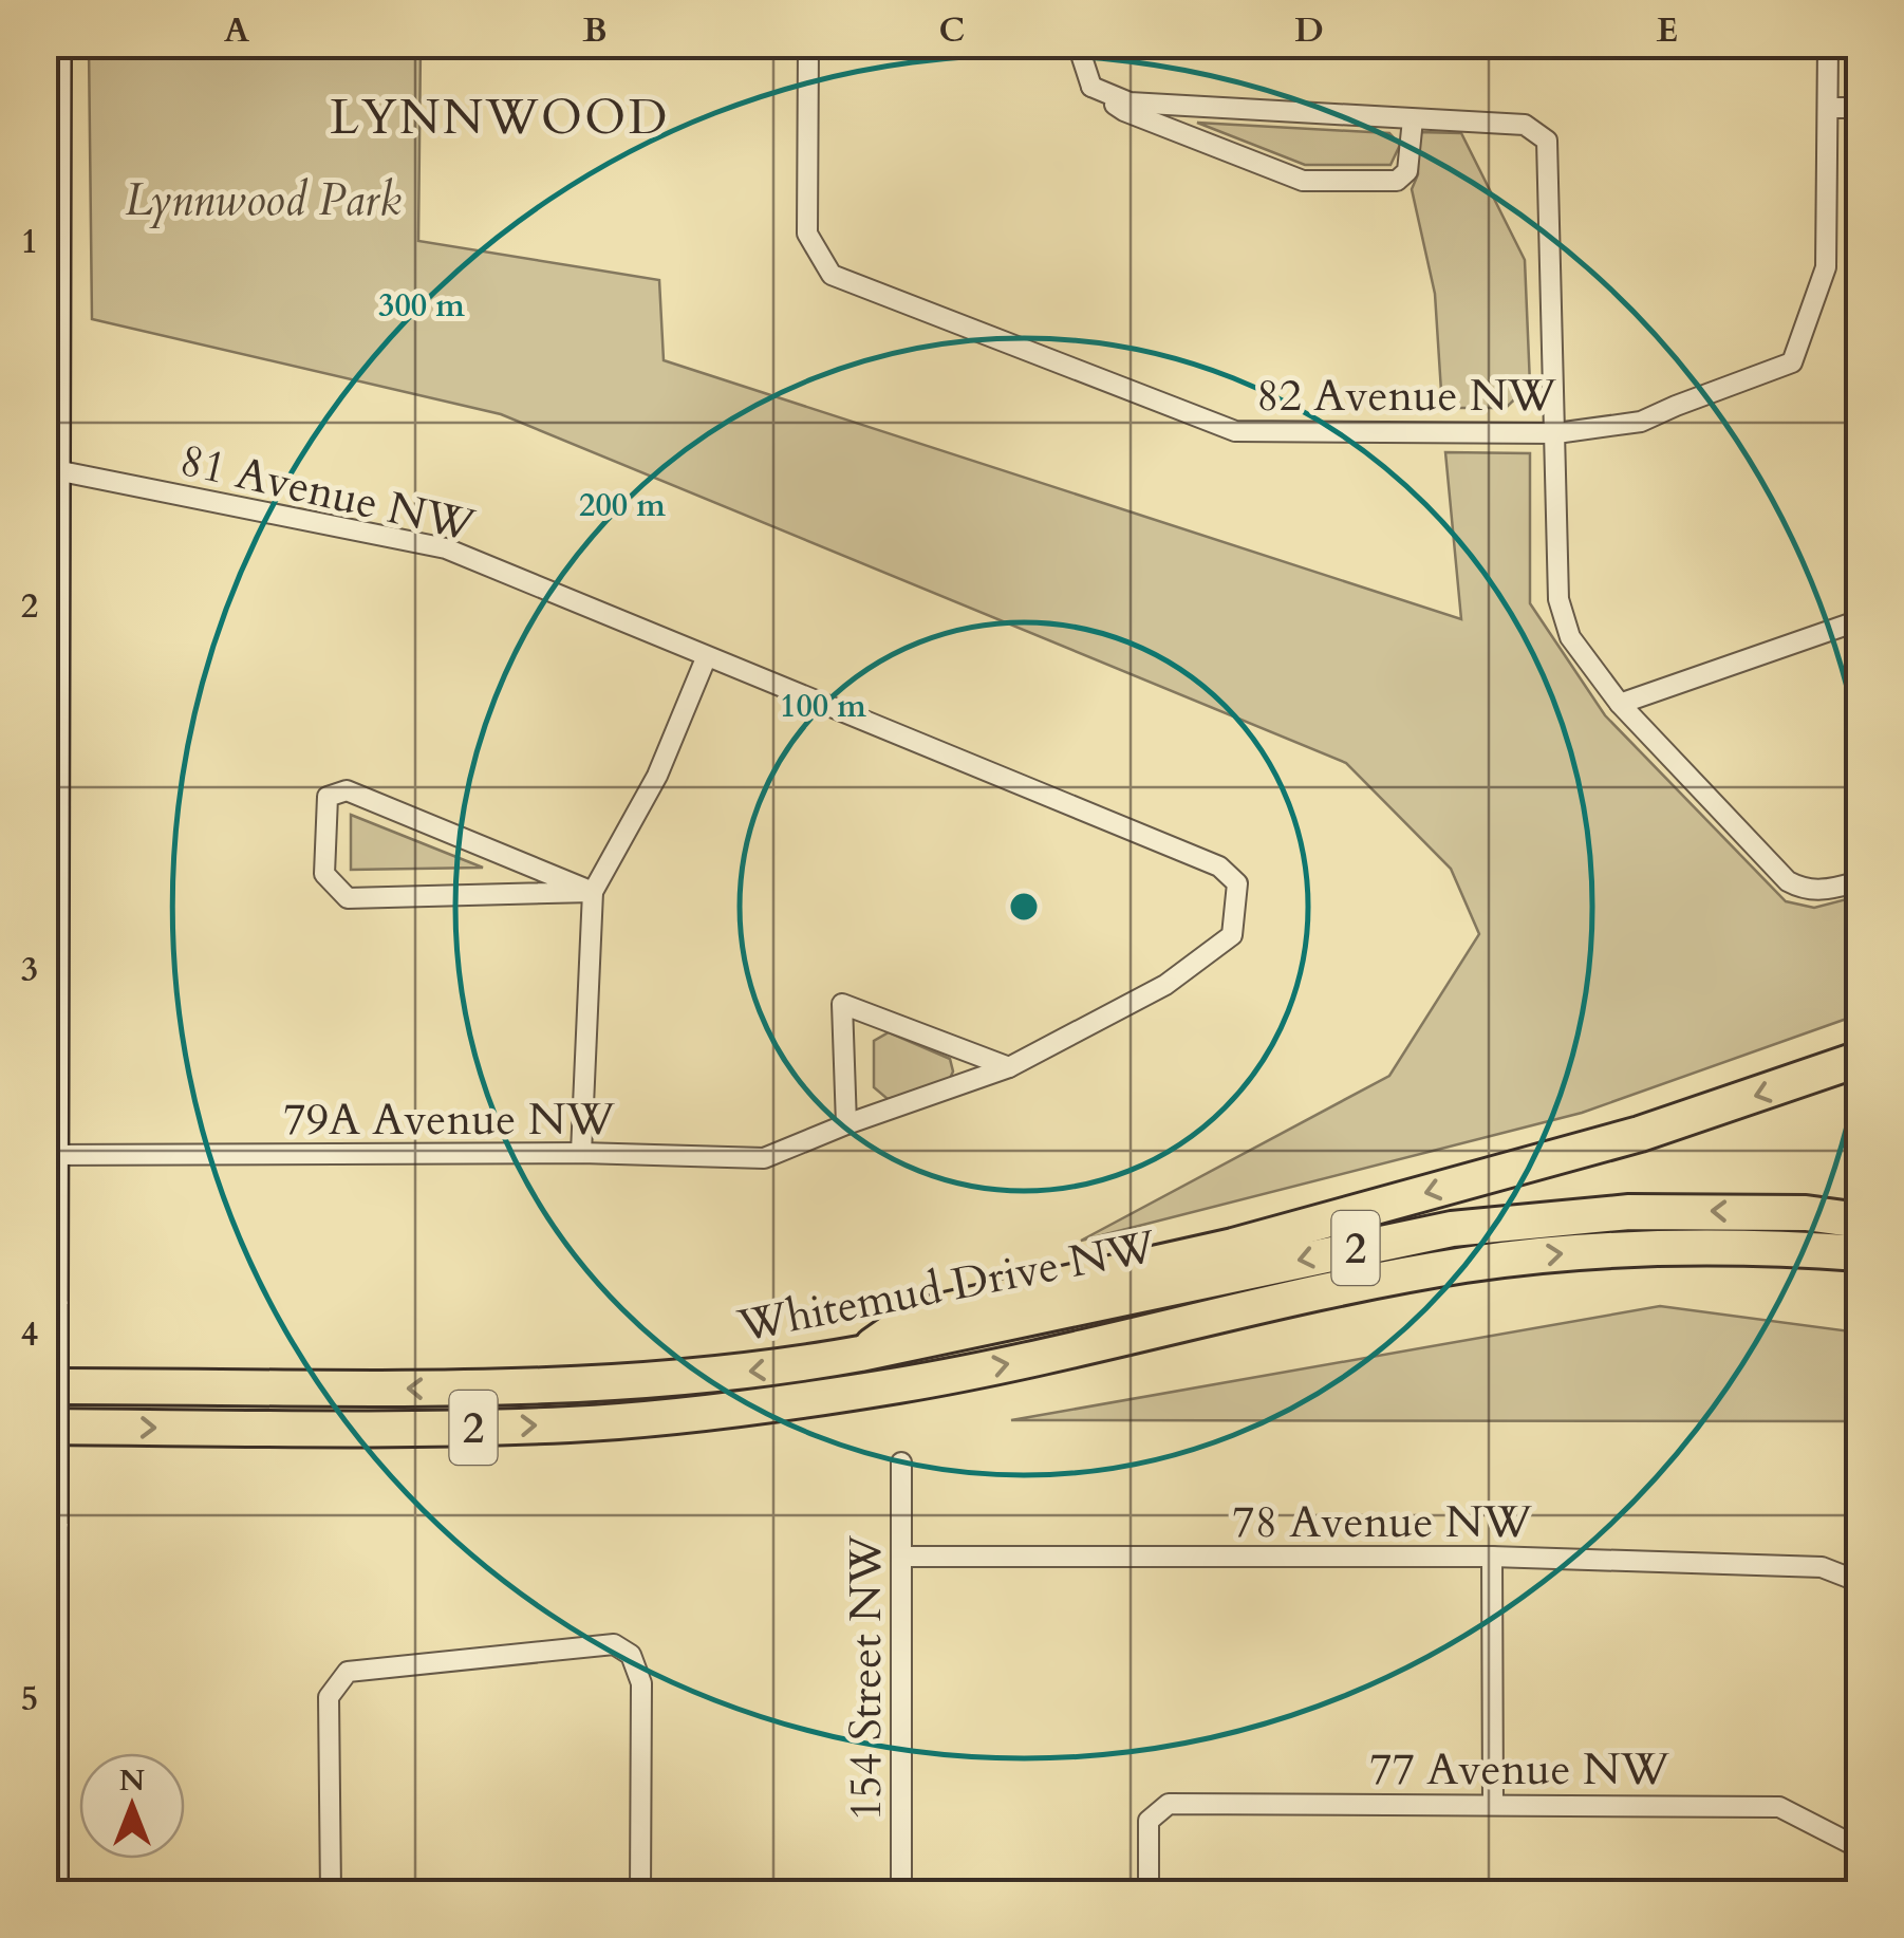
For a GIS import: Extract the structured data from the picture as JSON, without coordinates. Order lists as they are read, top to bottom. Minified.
{"streets":{"highway":["2","Whitemud Drive NW"],"street":["82 Avenue NW","81 Avenue NW","79A Avenue NW","78 Avenue NW","154 Street NW","77 Avenue NW"]},"crossings":[["81 Avenue NW","79A Avenue NW"],["78 Avenue NW","154 Street NW"]],"districts":["LYNNWOOD"],"parks":["Lynnwood Park"],"north":"top","grid":{"columns":["A","B","C","D","E"],"rows":["1","2","3","4","5"]},"rings":["300 m","200 m","100 m"]}
